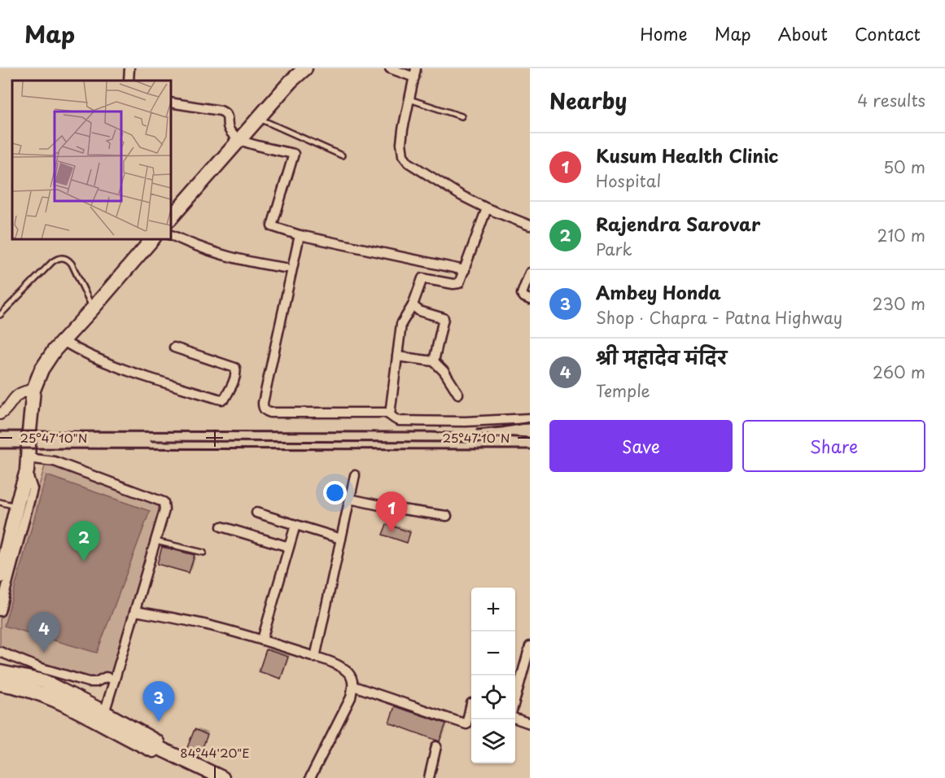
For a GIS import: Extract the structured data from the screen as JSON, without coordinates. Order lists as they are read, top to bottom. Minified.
{"page":{"header":"Map","nav":["Home","Map","About","Contact"],"heading":["Nearby","4 results"],"list":[{"mark":"1","name":"Kusum Health Clinic","note":"Hospital","value":"50 m"},{"mark":"2","name":"Rajendra Sarovar","note":"Park","value":"210 m"},{"mark":"3","name":"Ambey Honda","note":"Shop · Chapra - Patna Highway","value":"230 m"},{"mark":"4","name":"श्री महादेव मंदिर","note":"Temple","value":"260 m"}],"buttons":["Save","Share"],"pins":["1","2","4","3"],"map_buttons":["+","−"]},"coordinates":["25°47'10\"N","84°44'20\"E"]}
